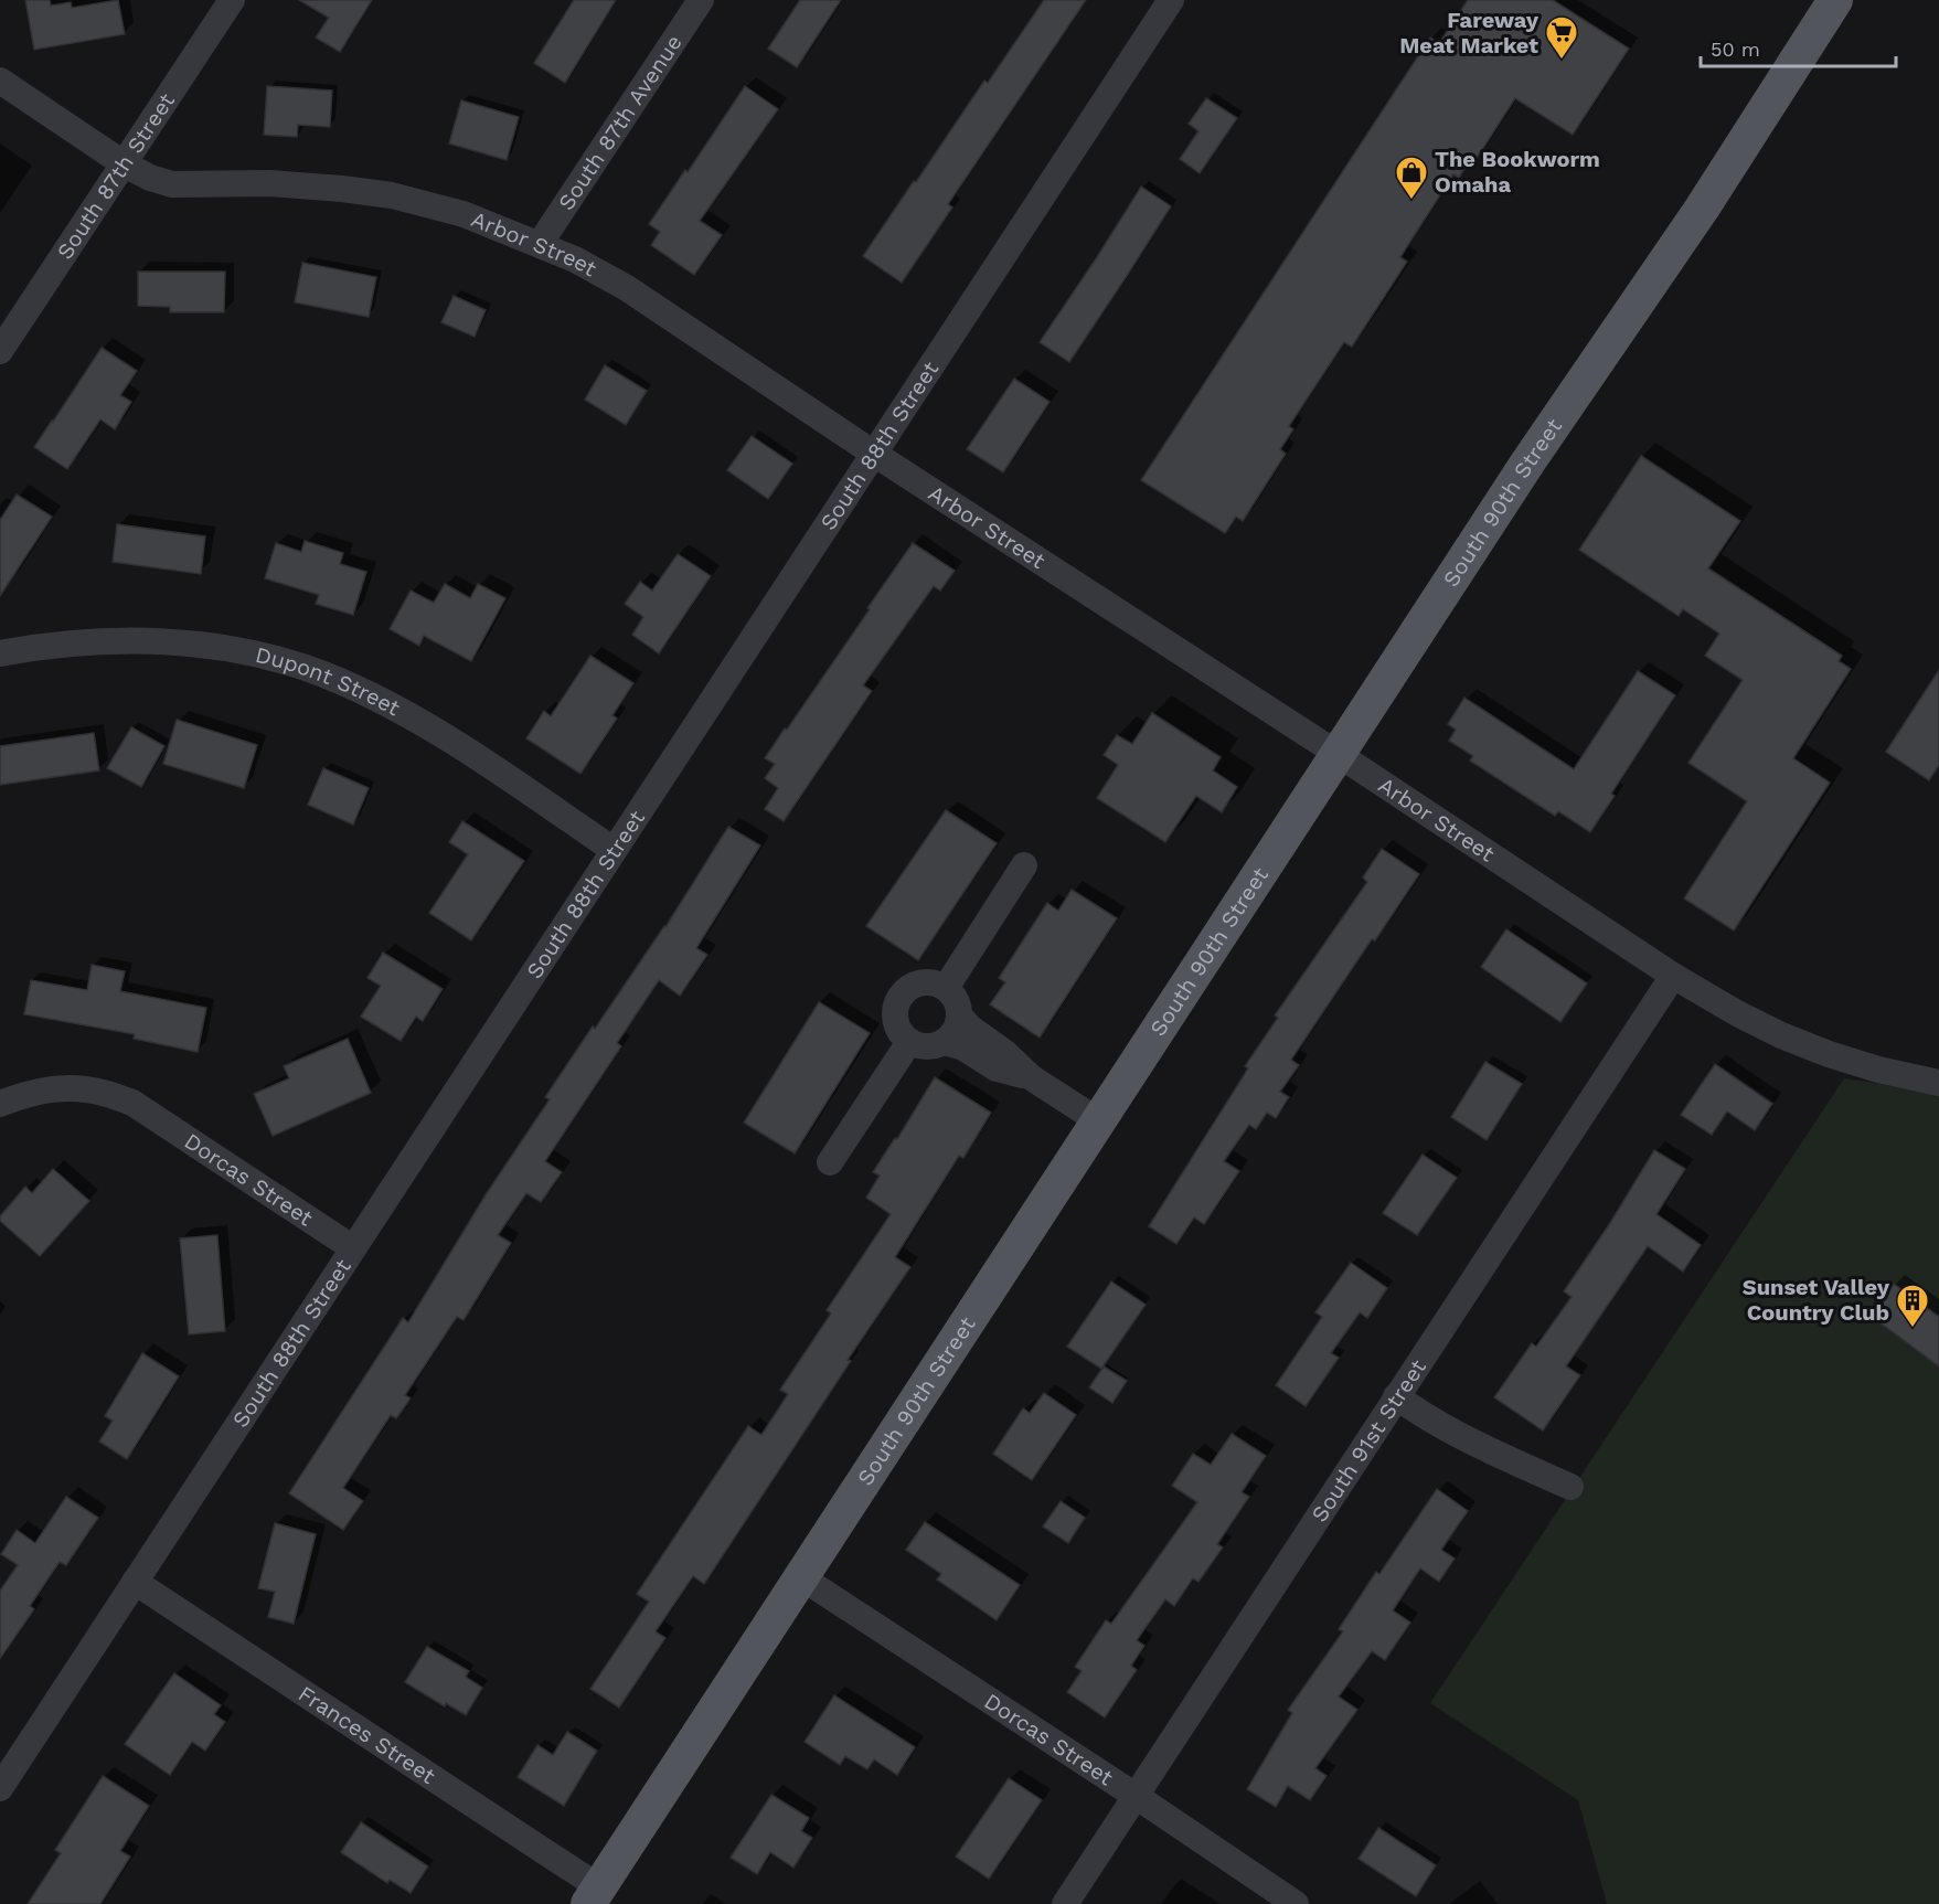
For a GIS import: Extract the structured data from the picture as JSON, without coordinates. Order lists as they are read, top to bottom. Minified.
{"streets":{"main road":["South 90th Street"],"street":["South 87th Avenue","South 87th Street","Arbor Street","South 88th Street","Dupont Street","Dorcas Street","South 91st Street","Frances Street"]},"crossings":[["South 87th Avenue","Arbor Street"],["South 87th Street","Arbor Street"],["Arbor Street","South 88th Street"],["Arbor Street","South 90th Street"],["Arbor Street","South 91st Street"],["South 88th Street","Dupont Street"],["South 88th Street","Dorcas Street"],["South 88th Street","Frances Street"],["South 90th Street","Dorcas Street"],["South 90th Street","Frances Street"],["Dorcas Street","South 91st Street"]],"places":{"supermarket":["Fareway Meat Market"],"shop":["The Bookworm Omaha"],"building":["Sunset Valley Country Club"]},"scale_bar":"50 m"}
